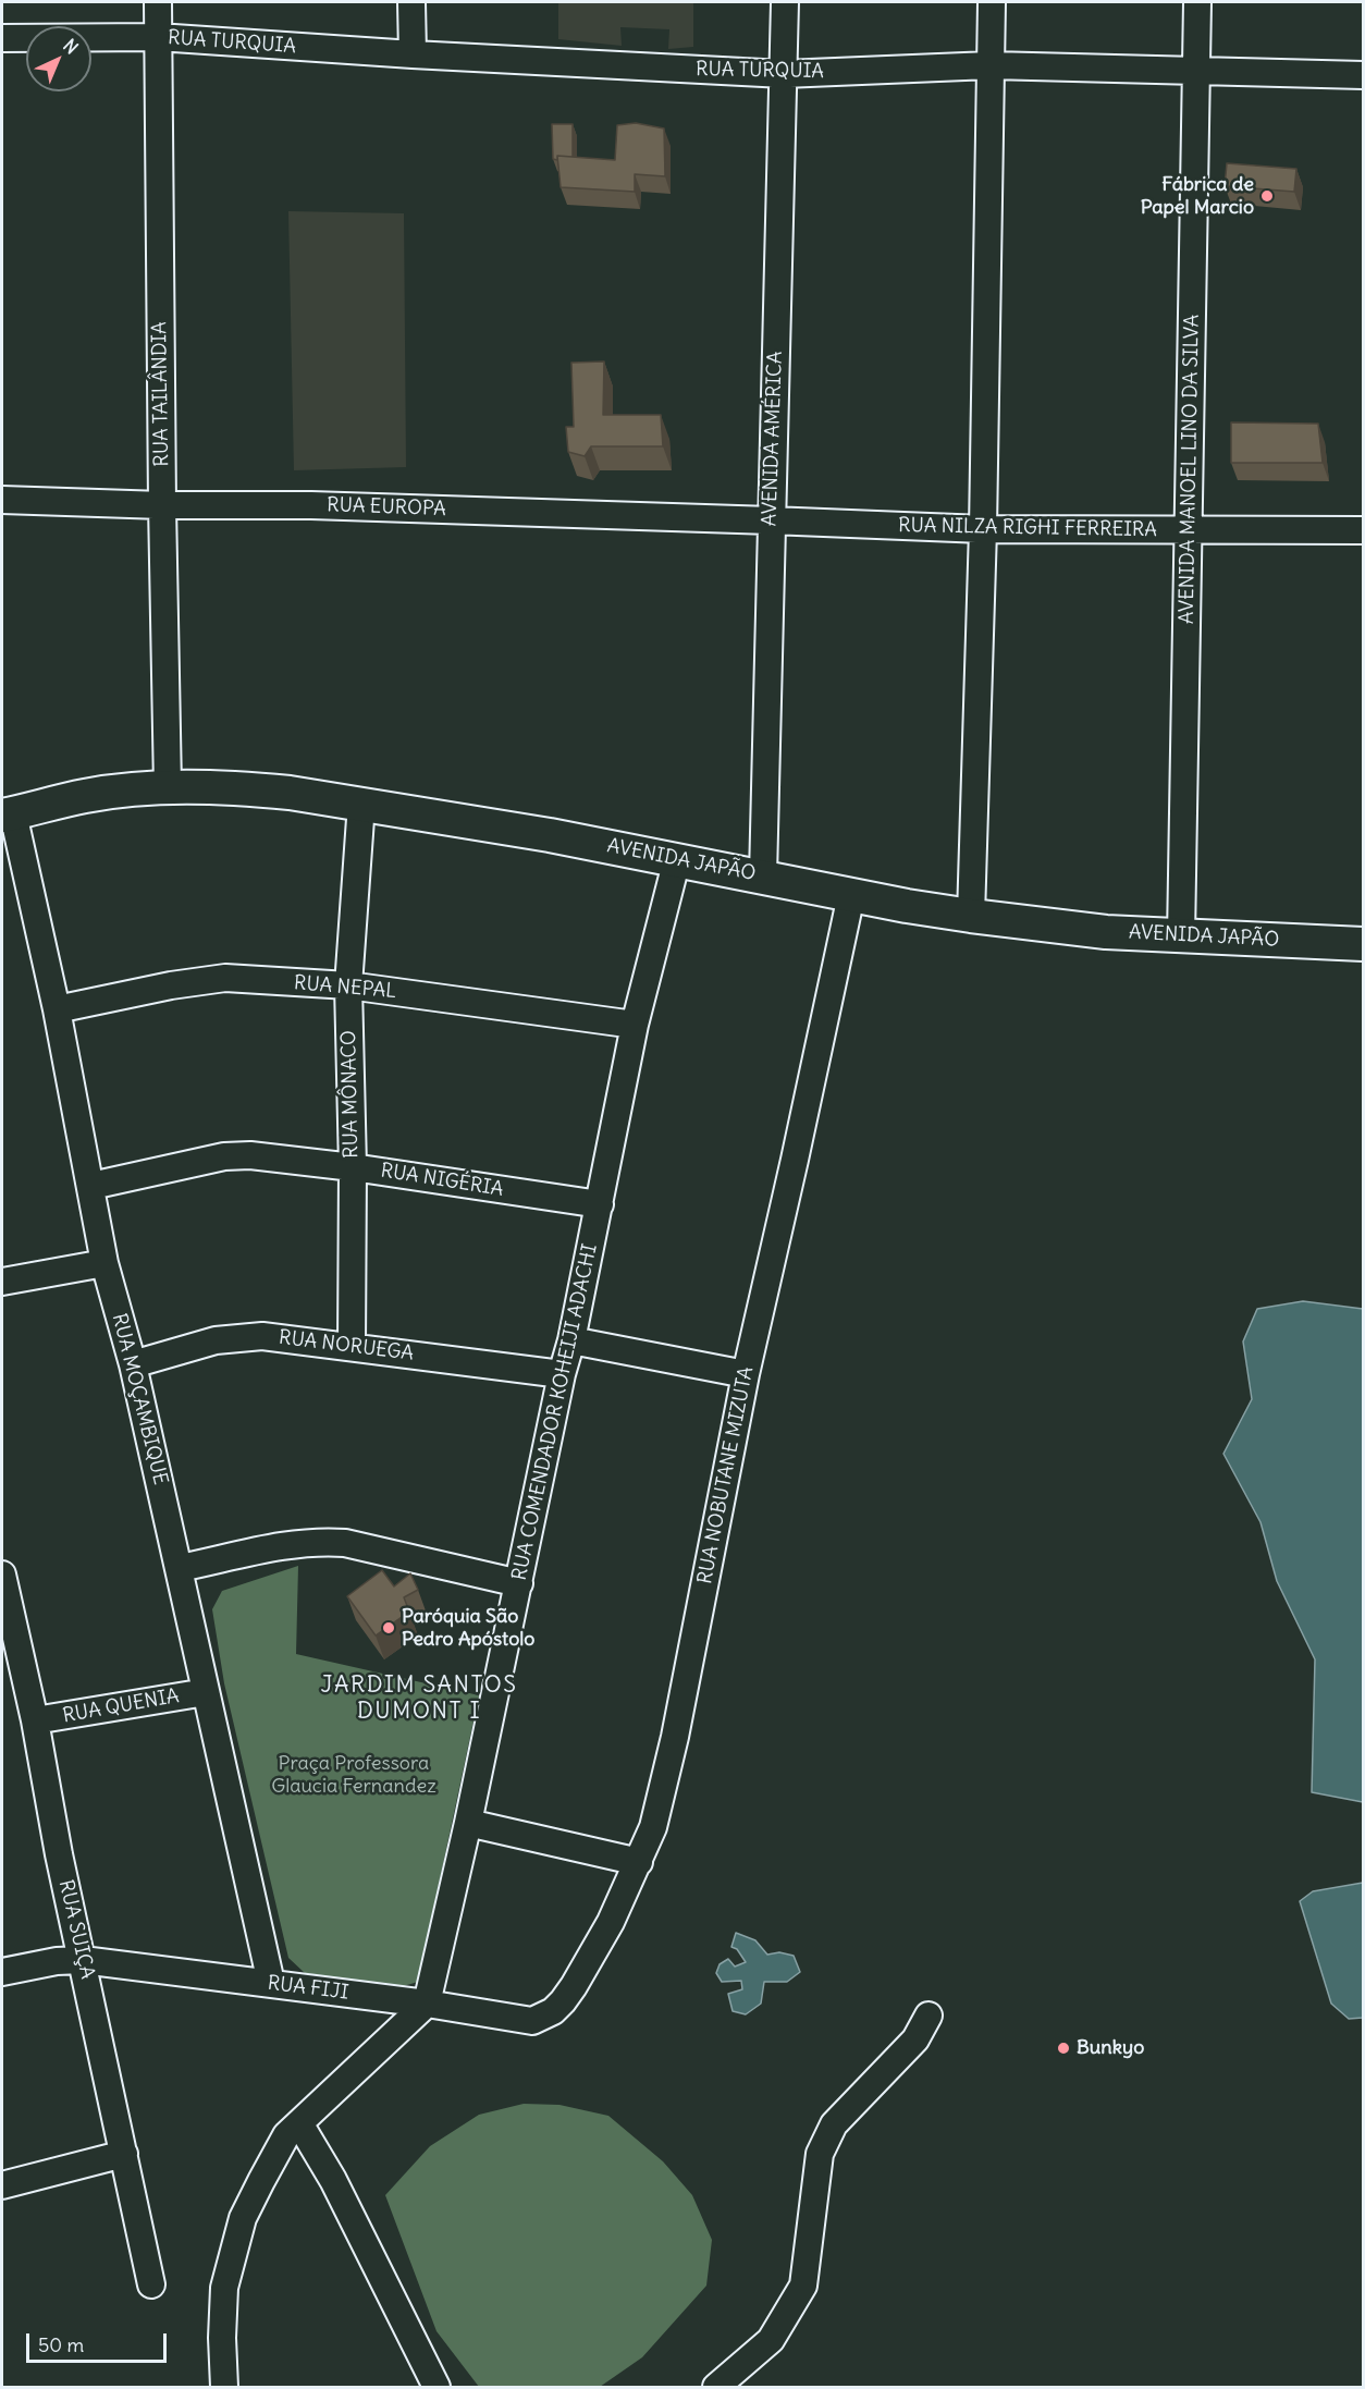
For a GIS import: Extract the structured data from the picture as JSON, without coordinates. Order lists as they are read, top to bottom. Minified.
{"streets":{"main road":["AVENIDA JAPÃO"],"street":["RUA TURQUIA","RUA TAILÂNDIA","AVENIDA AMÉRICA","AVENIDA MANOEL LINO DA SILVA","RUA EUROPA","RUA NILZA RIGHI FERREIRA","RUA NEPAL","RUA MÔNACO","RUA NIGÉRIA","RUA NORUEGA","RUA MOÇAMBIQUE","RUA COMENDADOR KOHEIJI ADACHI","RUA NOBUTANE MIZUTA","RUA QUENIA","RUA SUIÇA","RUA FIJI"]},"crossings":[["RUA TURQUIA","RUA TAILÂNDIA"],["RUA TURQUIA","AVENIDA AMÉRICA"],["RUA TURQUIA","AVENIDA MANOEL LINO DA SILVA"],["RUA TAILÂNDIA","RUA EUROPA"],["RUA TAILÂNDIA","AVENIDA JAPÃO"],["AVENIDA AMÉRICA","RUA EUROPA"],["AVENIDA AMÉRICA","RUA NILZA RIGHI FERREIRA"],["AVENIDA AMÉRICA","AVENIDA JAPÃO"],["AVENIDA MANOEL LINO DA SILVA","RUA NILZA RIGHI FERREIRA"],["AVENIDA MANOEL LINO DA SILVA","AVENIDA JAPÃO"],["RUA EUROPA","RUA NILZA RIGHI FERREIRA"],["AVENIDA JAPÃO","RUA MÔNACO"],["AVENIDA JAPÃO","RUA MOÇAMBIQUE"],["AVENIDA JAPÃO","RUA COMENDADOR KOHEIJI ADACHI"],["AVENIDA JAPÃO","RUA NOBUTANE MIZUTA"],["RUA NEPAL","RUA MÔNACO"],["RUA NEPAL","RUA MOÇAMBIQUE"],["RUA NEPAL","RUA COMENDADOR KOHEIJI ADACHI"],["RUA MÔNACO","RUA NIGÉRIA"],["RUA MÔNACO","RUA NORUEGA"],["RUA NIGÉRIA","RUA MOÇAMBIQUE"],["RUA NIGÉRIA","RUA COMENDADOR KOHEIJI ADACHI"],["RUA NORUEGA","RUA MOÇAMBIQUE"],["RUA NORUEGA","RUA COMENDADOR KOHEIJI ADACHI"],["RUA MOÇAMBIQUE","RUA QUENIA"],["RUA MOÇAMBIQUE","RUA FIJI"],["RUA COMENDADOR KOHEIJI ADACHI","RUA FIJI"],["RUA NOBUTANE MIZUTA","RUA FIJI"],["RUA QUENIA","RUA SUIÇA"],["RUA SUIÇA","RUA FIJI"]],"districts":["JARDIM SANTOS DUMONT I"],"parks":["Praça Professora Glaucia Fernandez"],"places":["Fábrica de Papel Marcio","Paróquia São Pedro Apóstolo","Bunkyo"],"scale_bar":"50 m","north":"top right"}
